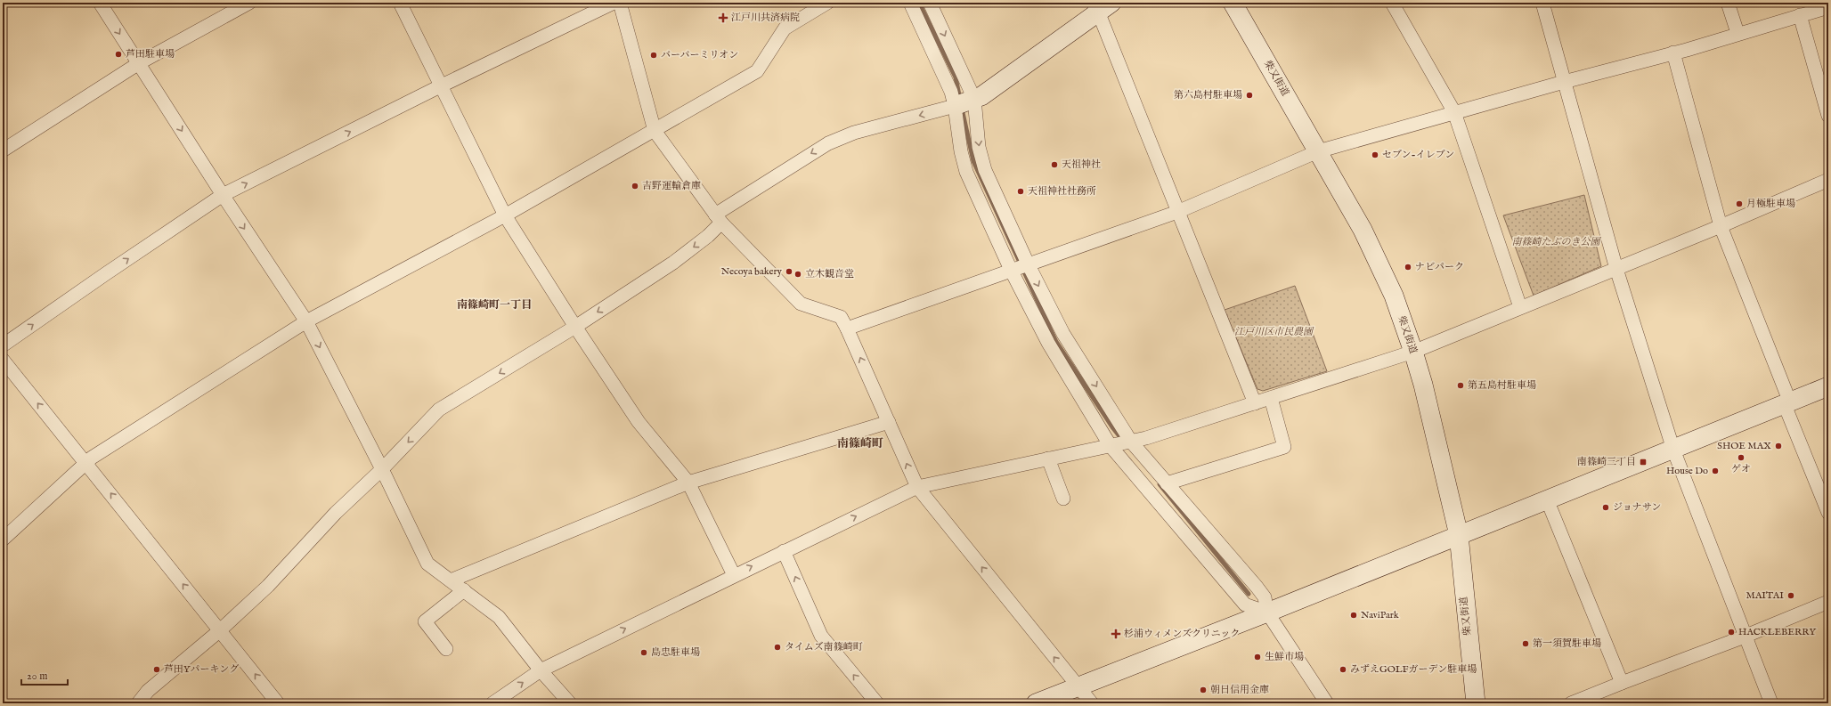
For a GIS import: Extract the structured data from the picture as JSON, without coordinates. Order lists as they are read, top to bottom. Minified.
{"streets":{"street":["柴又街道"]},"districts":["南篠崎町一丁目","南篠崎町"],"parks":["南篠崎たぶのき公園","江戸川区市民農園"],"places":{"health":["江戸川共済病院","杉浦ウィメンズクリニック"],"other":["芦田駐車場","バーバーミリオン","第六島村駐車場","セブン-イレブン","天祖神社","吉野運輸倉庫","天祖神社社務所","月極駐車場","ナビパーク","Necoya bakery","立木観音堂","第五島村駐車場","SHOE MAX","ゲオ","House Do","ジョナサン","MAITAI","NaviPark","HACKLEBERRY","第一須賀駐車場","タイムズ南篠崎町","島忠駐車場","生鮮市場","芦田Yパーキング","みずえGOLFガーデン駐車場","朝日信用金庫"],"transit":["南篠崎三丁目"]},"scale_bar":"20 m"}
